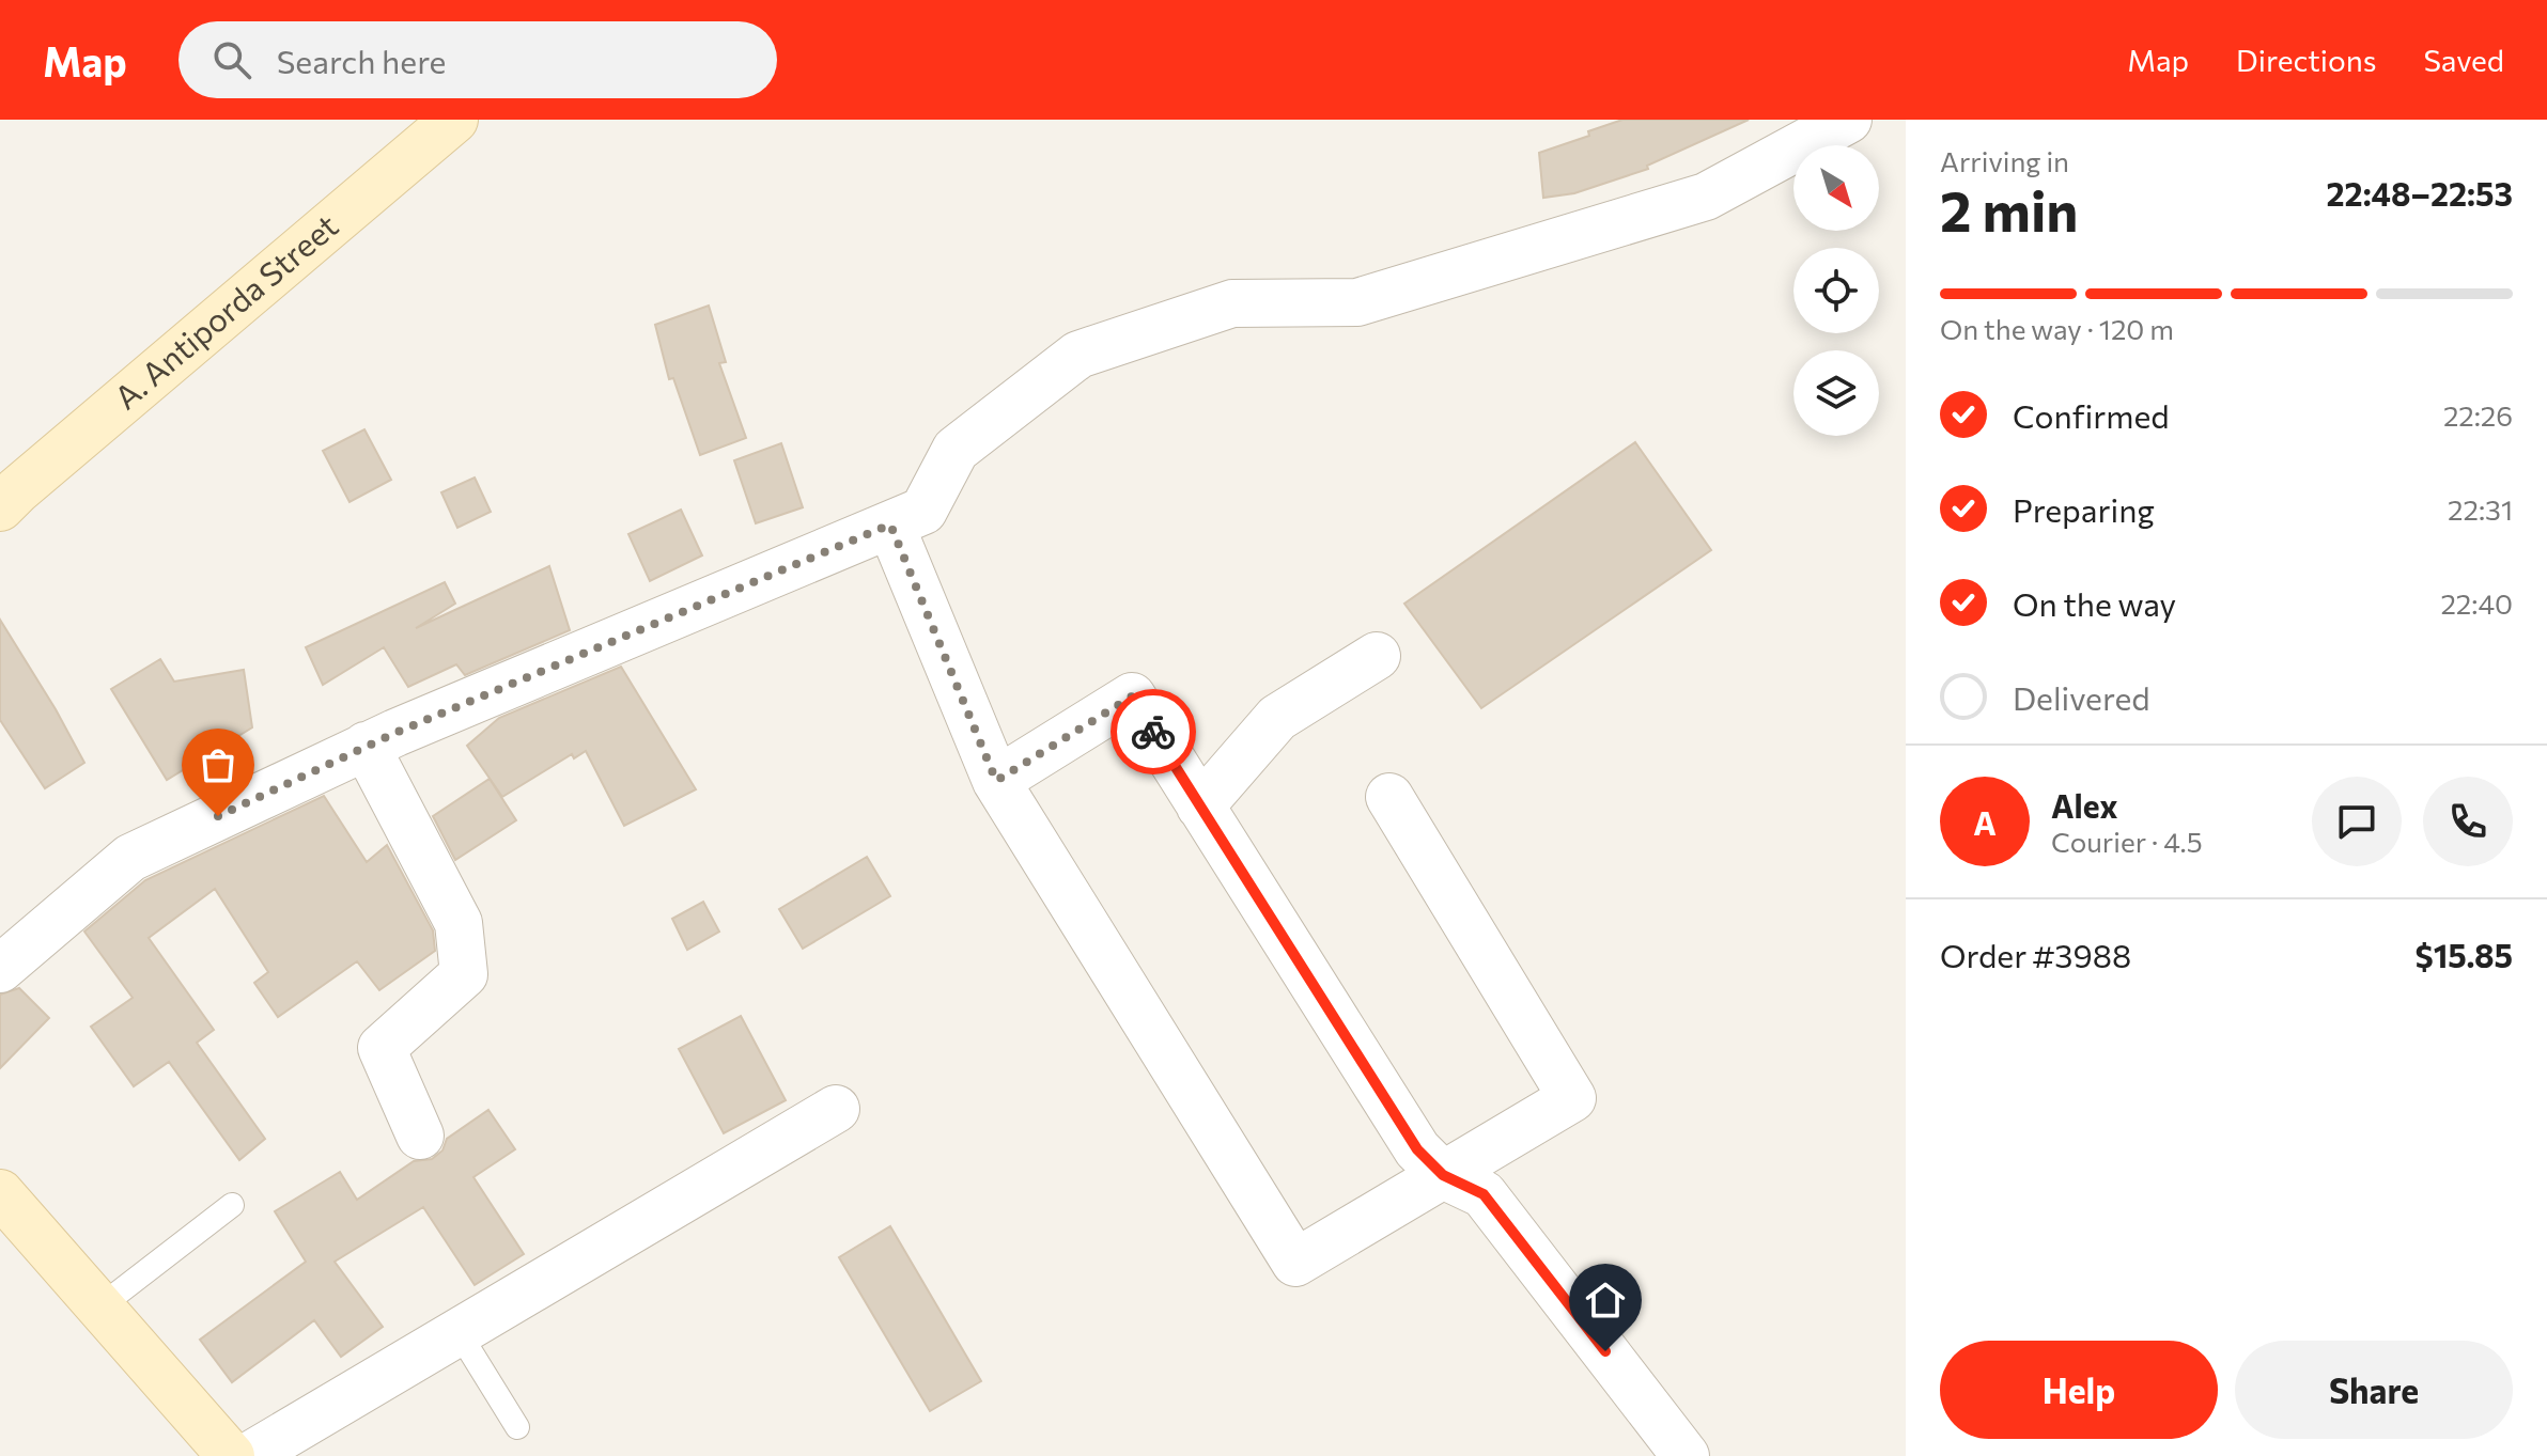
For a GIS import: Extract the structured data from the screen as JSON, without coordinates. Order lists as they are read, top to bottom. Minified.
{"streets":{"street":["A. Antiporda Street"]},"north":"bottom right","page":{"header":"Map","search":"Search here","nav":["Map","Directions","Saved"],"heading":["2 min","Arriving in","22:48–22:53"],"panel":["Alex","Courier · 4.5","Order #3988","$15.85"],"bar":"On the way · 120 m","list":[["Confirmed","22:26"],["Preparing","22:31"],["On the way","22:40"],"Delivered"],"round":"A","buttons":["Help","Share"]}}
